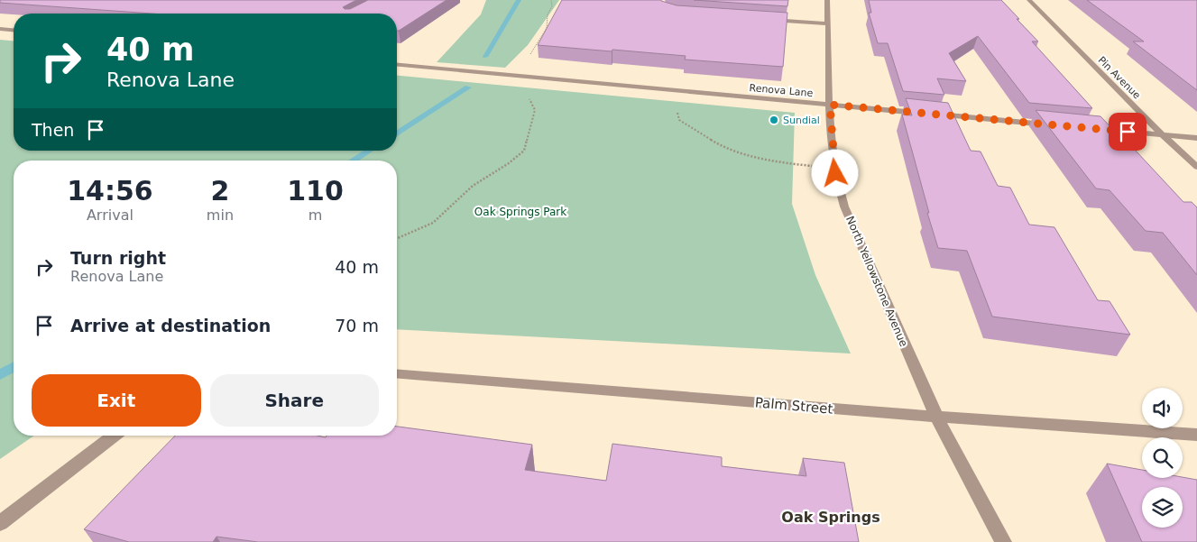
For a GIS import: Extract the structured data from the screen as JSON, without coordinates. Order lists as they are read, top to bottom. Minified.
{"streets":{"street":["Pin Avenue","Renova Lane","North Yellowstone Avenue","Palm Street"]},"crossings":[["Renova Lane","North Yellowstone Avenue"],["North Yellowstone Avenue","Palm Street"]],"districts":["Oak Springs"],"parks":["Oak Springs Park"],"places":["Sundial"],"page":{"turn":["40 m","Renova Lane"],"then":"Then","eta":["14:56","Arrival","2","min","110","m"],"list":[{"name":"Turn right","note":"Renova Lane","value":"40 m"},{"name":"Arrive at destination","value":"70 m"}],"buttons":["Exit","Share"]}}
